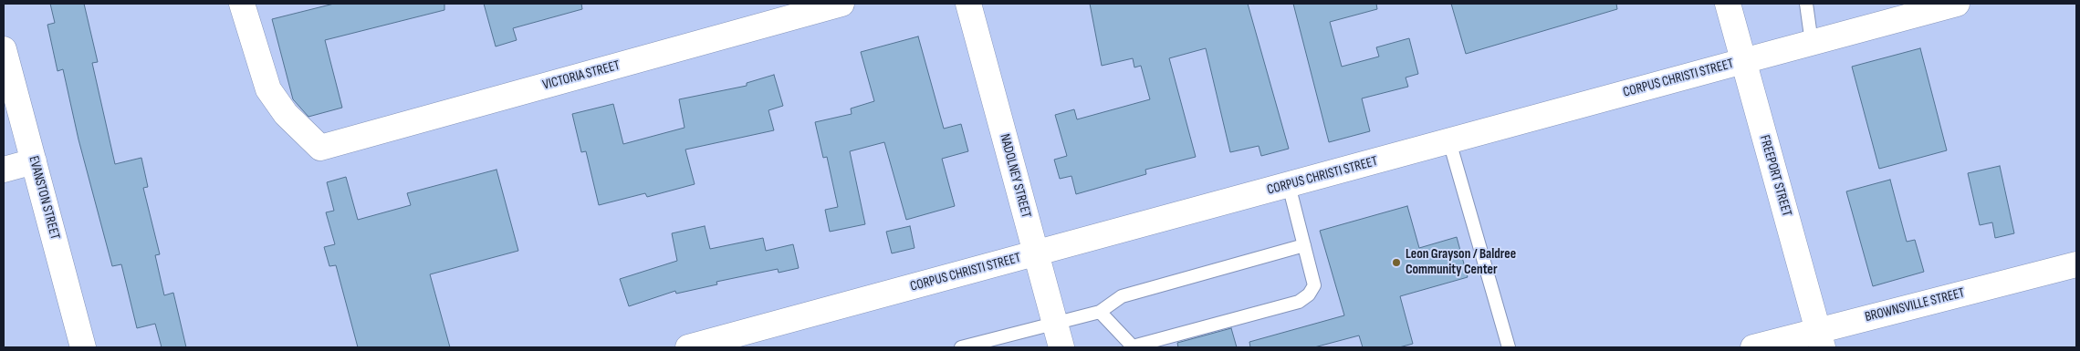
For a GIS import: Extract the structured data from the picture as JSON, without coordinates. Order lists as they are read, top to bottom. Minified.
{"streets":{"street":["VICTORIA STREET","CORPUS CHRISTI STREET","NADOLNEY STREET","FREEPORT STREET","EVANSTON STREET","BROWNSVILLE STREET"]},"crossings":[["CORPUS CHRISTI STREET","NADOLNEY STREET"],["CORPUS CHRISTI STREET","FREEPORT STREET"],["FREEPORT STREET","BROWNSVILLE STREET"]],"places":["Leon Grayson / Baldree Community Center"]}
